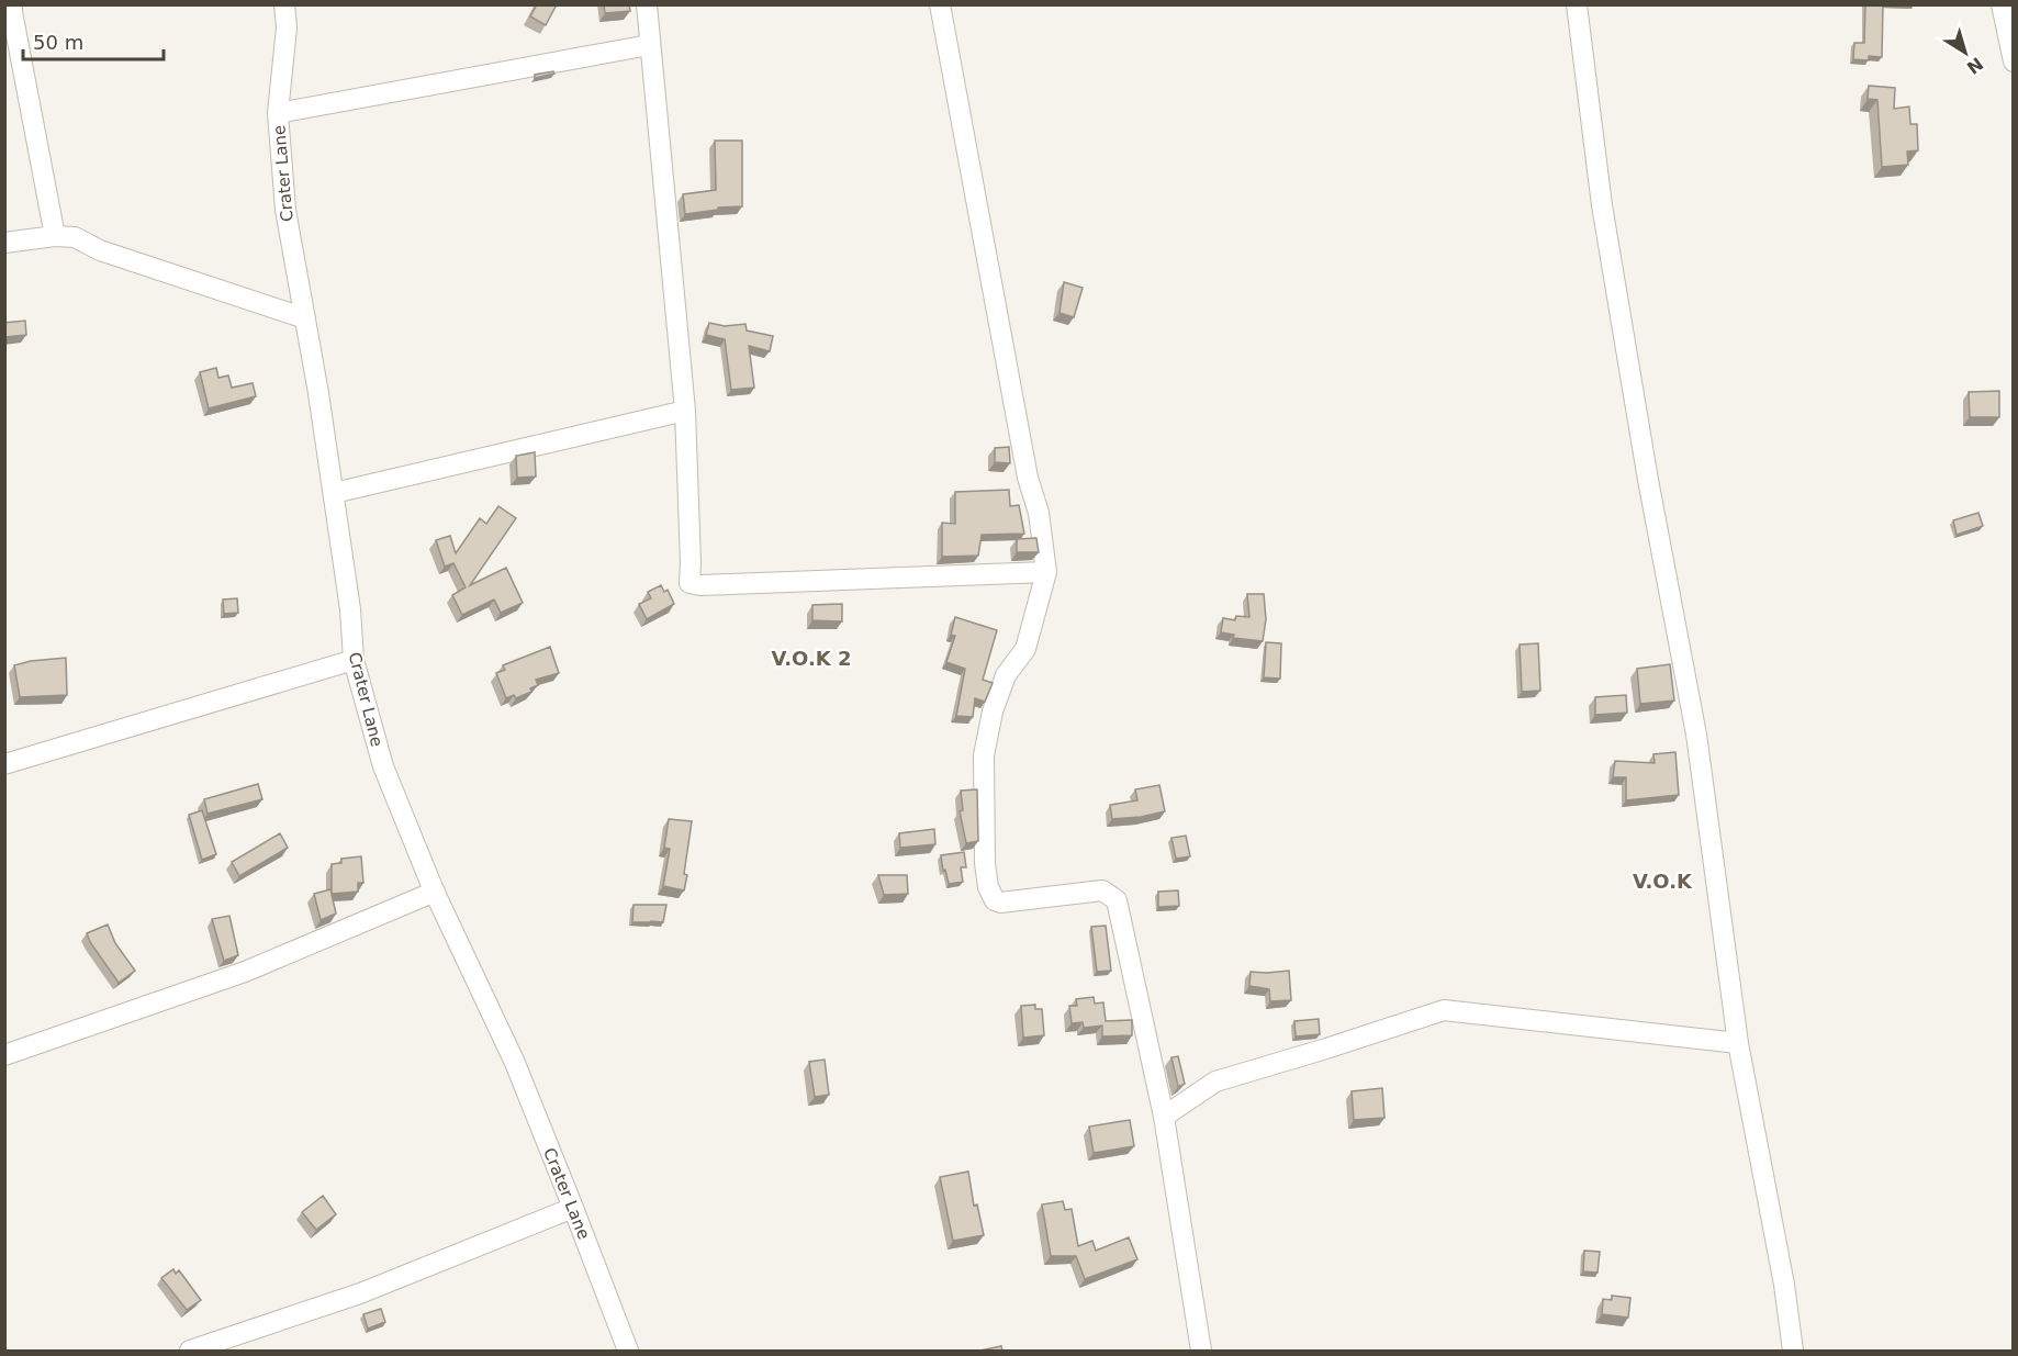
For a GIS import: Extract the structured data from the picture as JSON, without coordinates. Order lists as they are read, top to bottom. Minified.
{"streets":{"street":["Crater Lane"]},"districts":["V.O.K 2","V.O.K"],"scale_bar":"50 m","north":"bottom right"}
